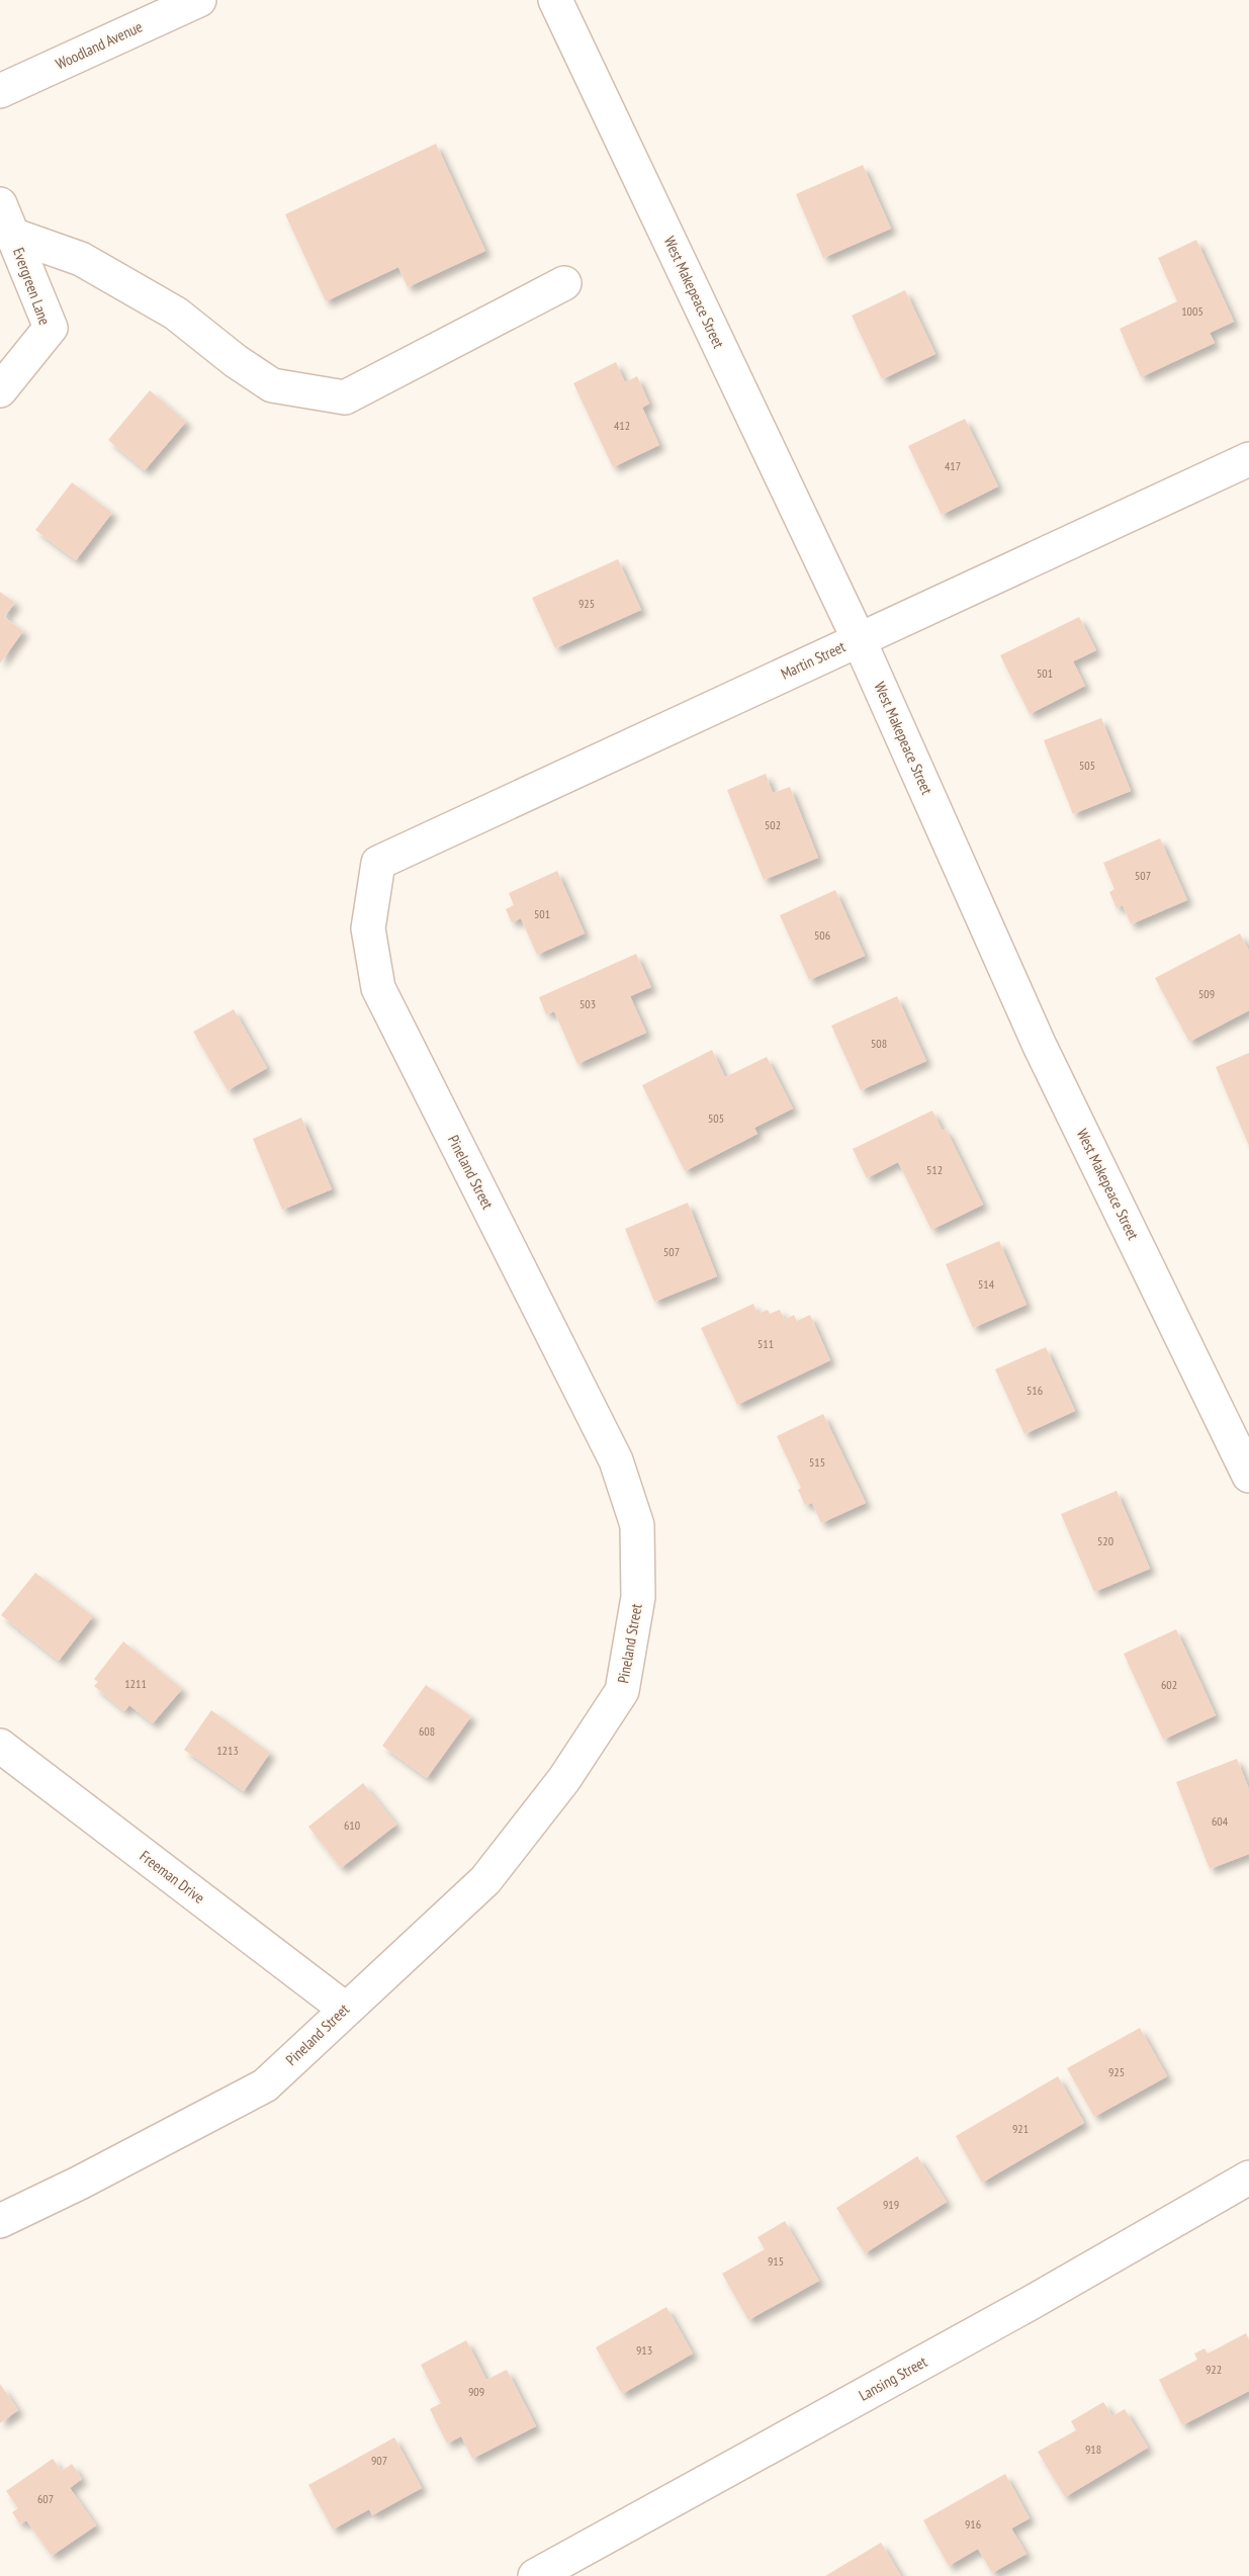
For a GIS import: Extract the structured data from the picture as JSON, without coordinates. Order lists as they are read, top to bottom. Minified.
{"streets":{"street":["Woodland Avenue","Evergreen Lane","West Makepeace Street","Martin Street","Pineland Street","Freeman Drive","Lansing Street"]},"crossings":[["West Makepeace Street","Martin Street"],["Martin Street","Pineland Street"],["Pineland Street","Freeman Drive"]],"house_numbers":["1005","412","417","925","501","505","502","507","501","506","509","503","508","505","512","507","514","511","516","515","520","1211","602","608","1213","604","610","925","921","919","915","913","922","909","918","907","607","916"]}
